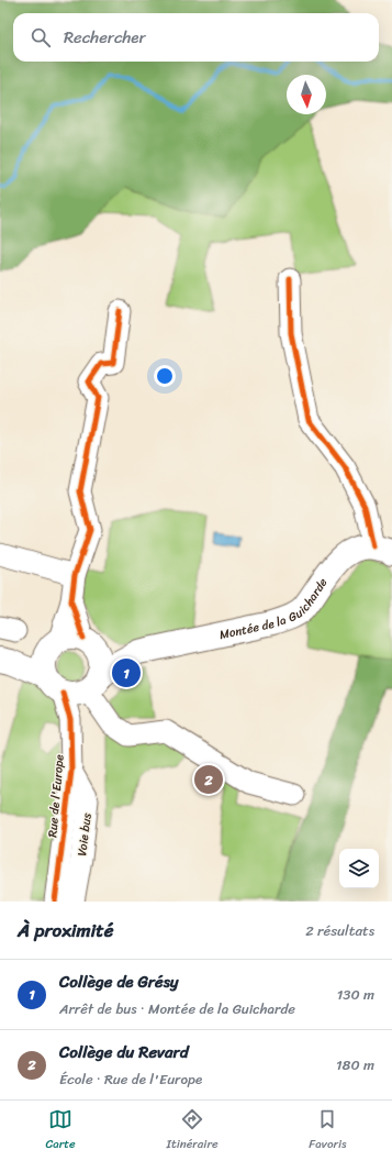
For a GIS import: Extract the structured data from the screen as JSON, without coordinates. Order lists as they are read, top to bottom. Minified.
{"streets":{"main road":["Montée de la Guicharde"],"street":["Rue de l'Europe","Voie bus"]},"crossings":[["Montée de la Guicharde","Rue de l'Europe"],["Rue de l'Europe","Voie bus"]],"north":"bottom","page":{"search":"Rechercher","pins":["1","2"],"heading":["À proximité","2 résultats"],"list":[{"mark":"1","name":"Collège de Grésy","note":"Arrêt de bus · Montée de la Guicharde","value":"130 m"},{"mark":"2","name":"Collège du Revard","note":"École · Rue de l'Europe","value":"180 m"}],"nav":["Carte","Itinéraire","Favoris"]}}
